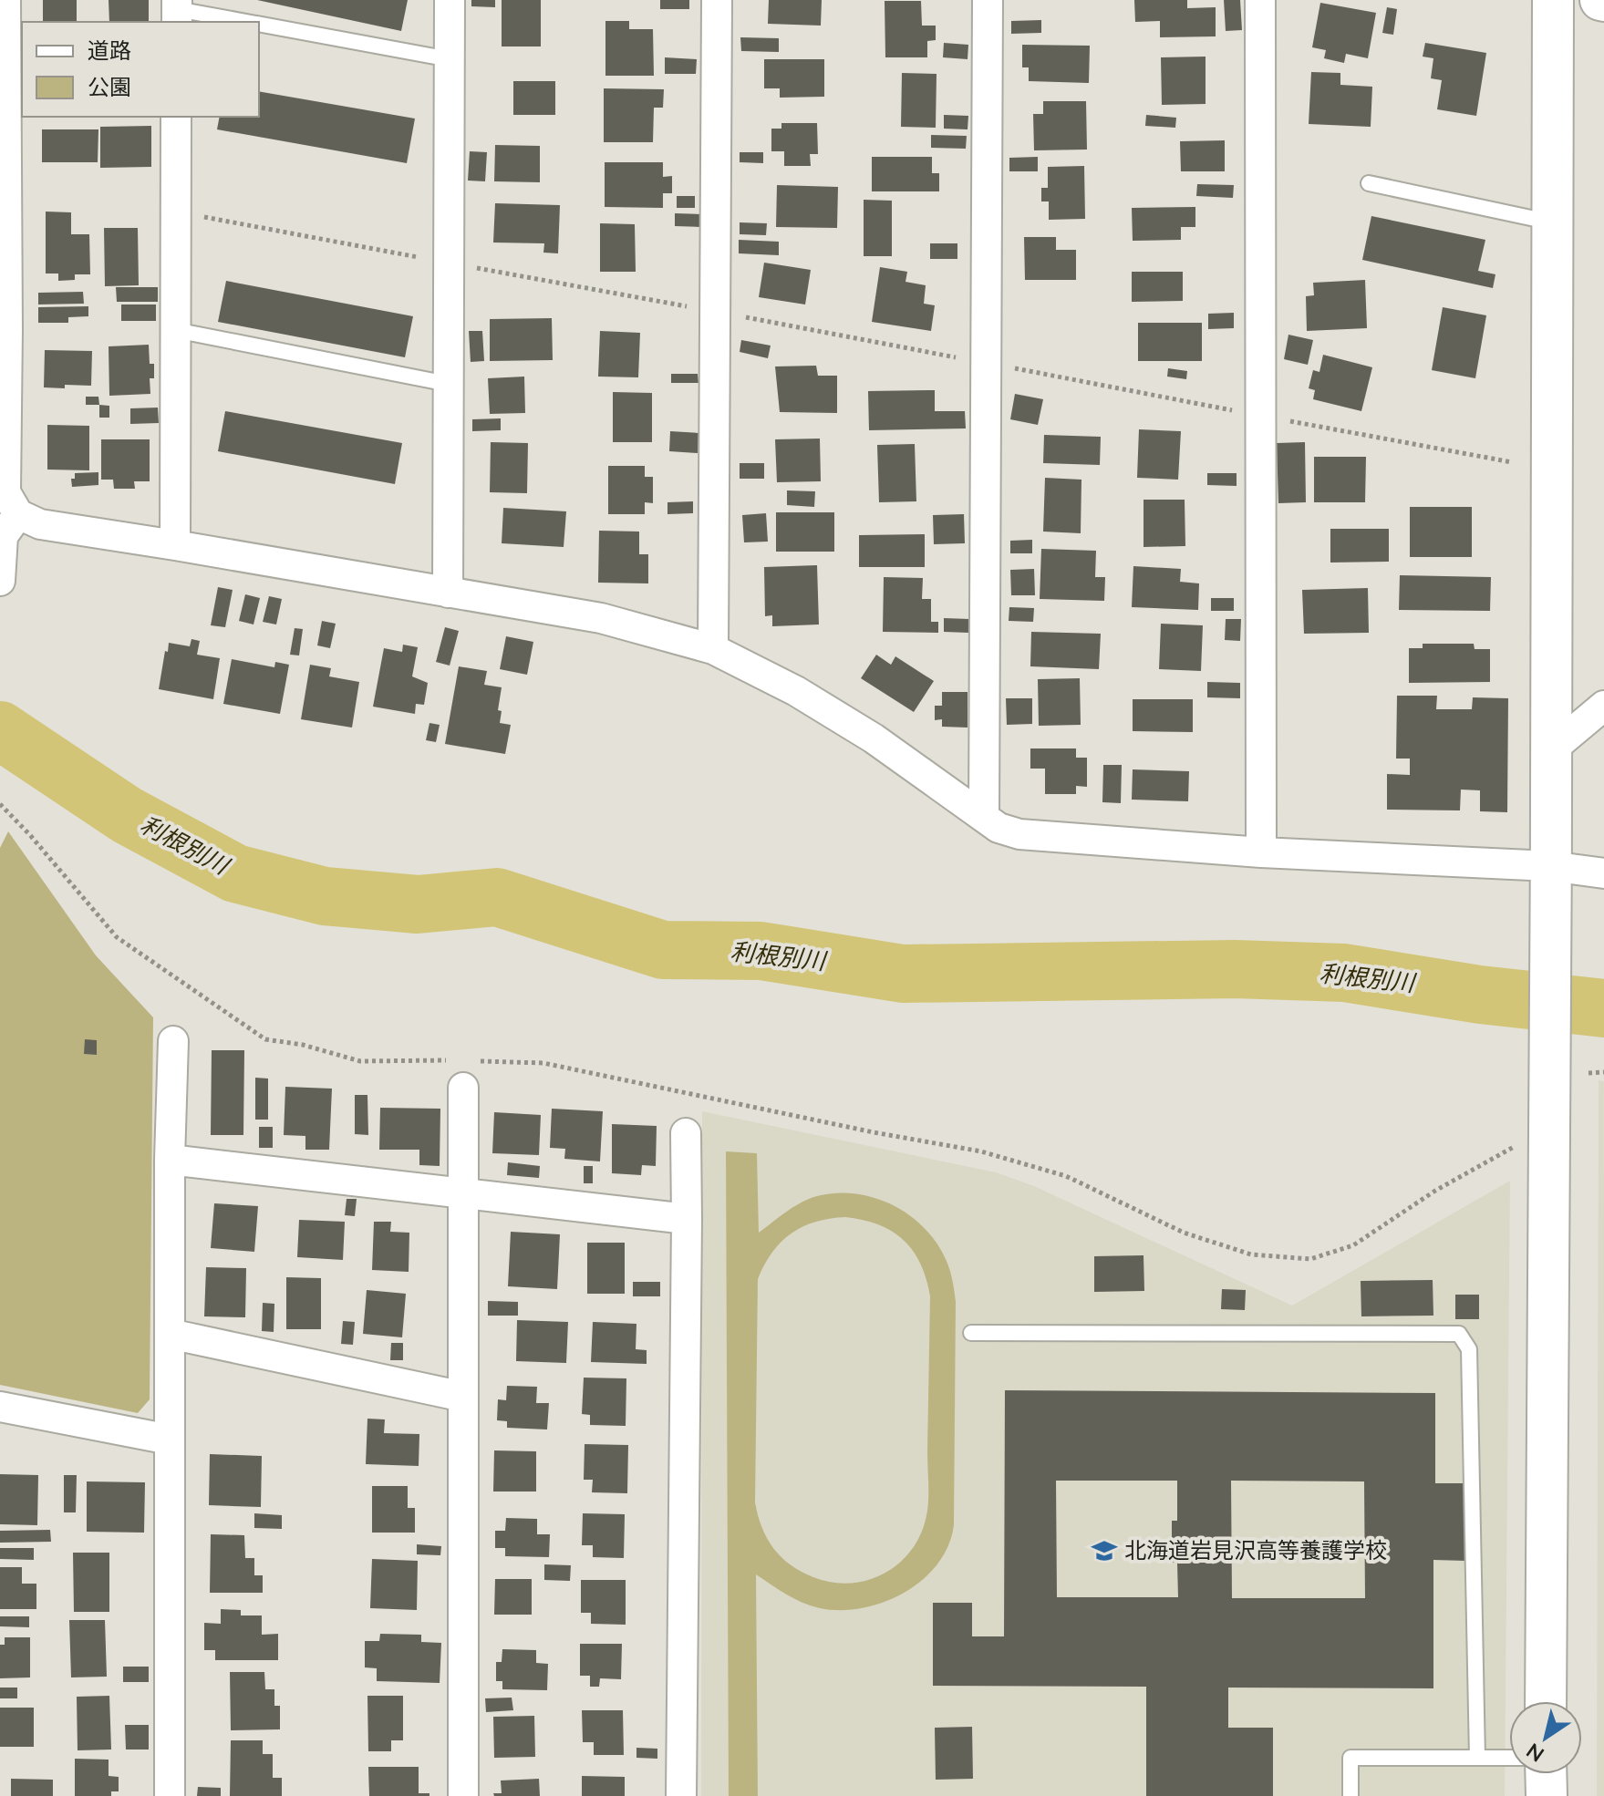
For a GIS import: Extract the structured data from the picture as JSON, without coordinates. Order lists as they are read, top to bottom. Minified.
{"water":["利根別川"],"places":{"school or university":["北海道岩見沢高等養護学校"]},"legend":["道路","公園"],"north":"bottom left"}
